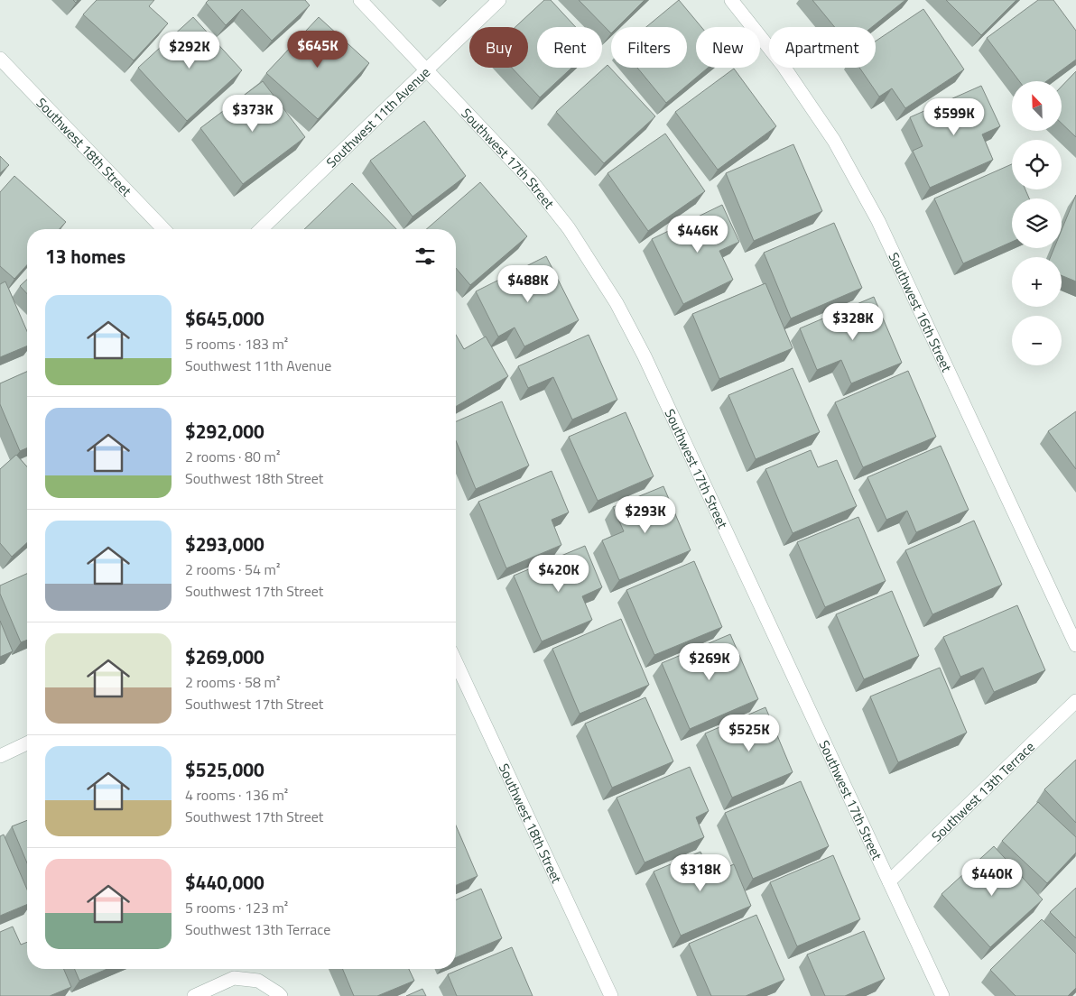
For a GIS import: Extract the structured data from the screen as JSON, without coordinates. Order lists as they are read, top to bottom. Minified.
{"streets":{"street":["Southwest 11th Avenue","Southwest 18th Street","Southwest 17th Street","Southwest 16th Street","Southwest 13th Terrace"]},"crossings":[["Southwest 11th Avenue","Southwest 17th Street"],["Southwest 17th Street","Southwest 13th Terrace"]],"north":"top left","page":{"chip":["Buy","Rent","Filters","New","Apartment"],"price":["$645K","$292K","$373K","$599K","$446K","$488K","$328K","$293K","$420K","$269K","$525K","$318K","$440K"],"map_buttons":["+","−"],"heading":"13 homes","list":[{"name":"$645,000","note":"5 rooms · 183 m² · Southwest 11th Avenue"},{"name":"$292,000","note":"2 rooms · 80 m² · Southwest 18th Street"},{"name":"$293,000","note":"2 rooms · 54 m² · Southwest 17th Street"},{"name":"$269,000","note":"2 rooms · 58 m² · Southwest 17th Street"},{"name":"$525,000","note":"4 rooms · 136 m² · Southwest 17th Street"},{"name":"$440,000","note":"5 rooms · 123 m² · Southwest 13th Terrace"}]}}
